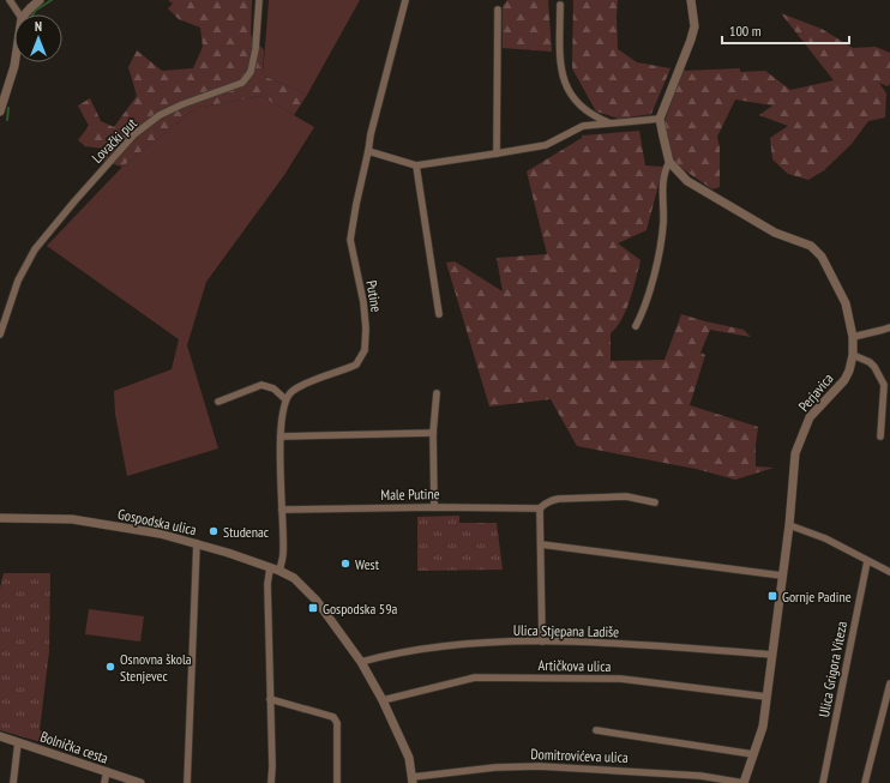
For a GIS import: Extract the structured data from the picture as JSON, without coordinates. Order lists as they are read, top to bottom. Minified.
{"streets":{"street":["Lovački put","Putine","Perjavica","Male Putine","Gospodska ulica","Ulica Stjepana Ladiše","Artičkova ulica","Ulica Grigora Viteza","Bolnička cesta","Domitrovićeva ulica"]},"crossings":[["Perjavica","Ulica Stjepana Ladiše"],["Perjavica","Artičkova ulica"],["Perjavica","Domitrovićeva ulica"],["Gospodska ulica","Ulica Stjepana Ladiše"],["Gospodska ulica","Artičkova ulica"],["Gospodska ulica","Domitrovićeva ulica"]],"places":{"other":["Studenac","West","Osnovna škola Stenjevec"],"transit":["Gornje Padine","Gospodska 59a"]},"scale_bar":"100 m","north":"top"}
